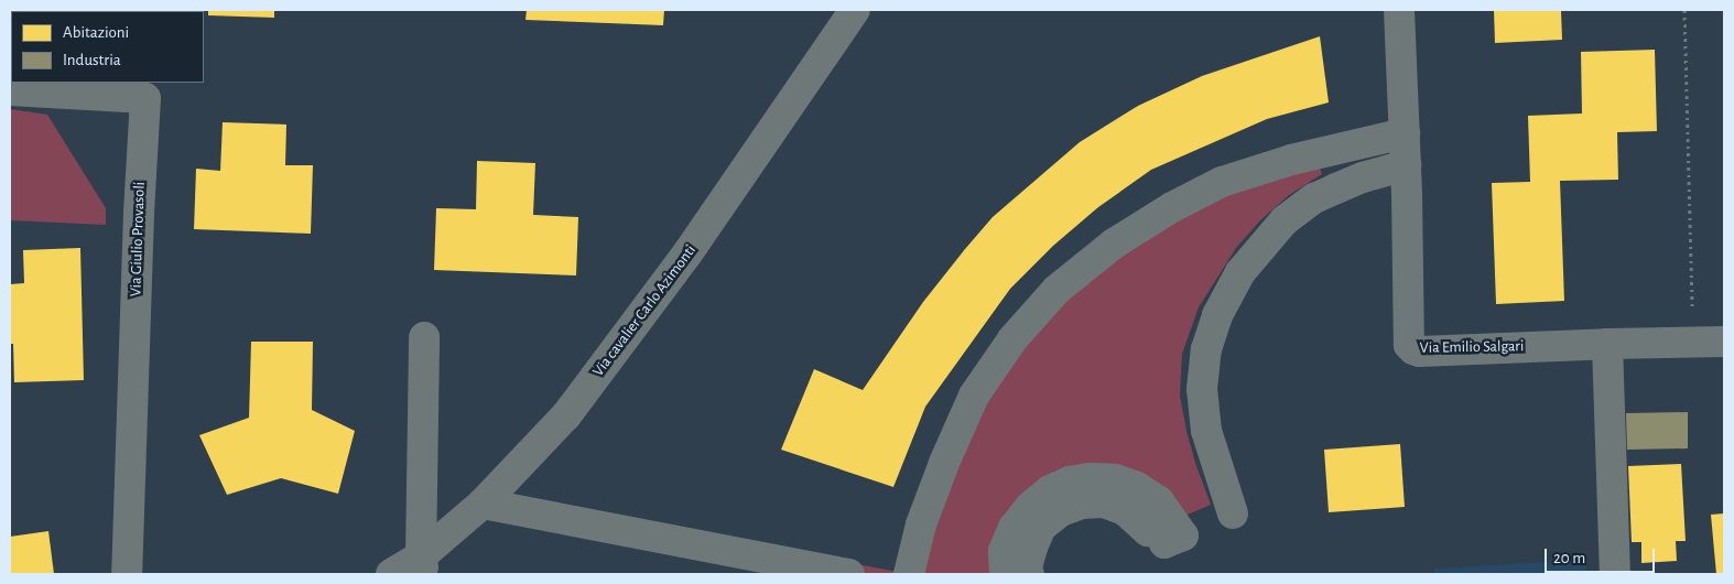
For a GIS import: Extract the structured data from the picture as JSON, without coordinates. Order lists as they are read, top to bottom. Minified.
{"streets":{"street":["Via Giulio Provasoli","Via cavalier Carlo Azimonti","Via Emilio Salgari"]},"legend":["Abitazioni","Industria"],"scale_bar":"20 m"}
